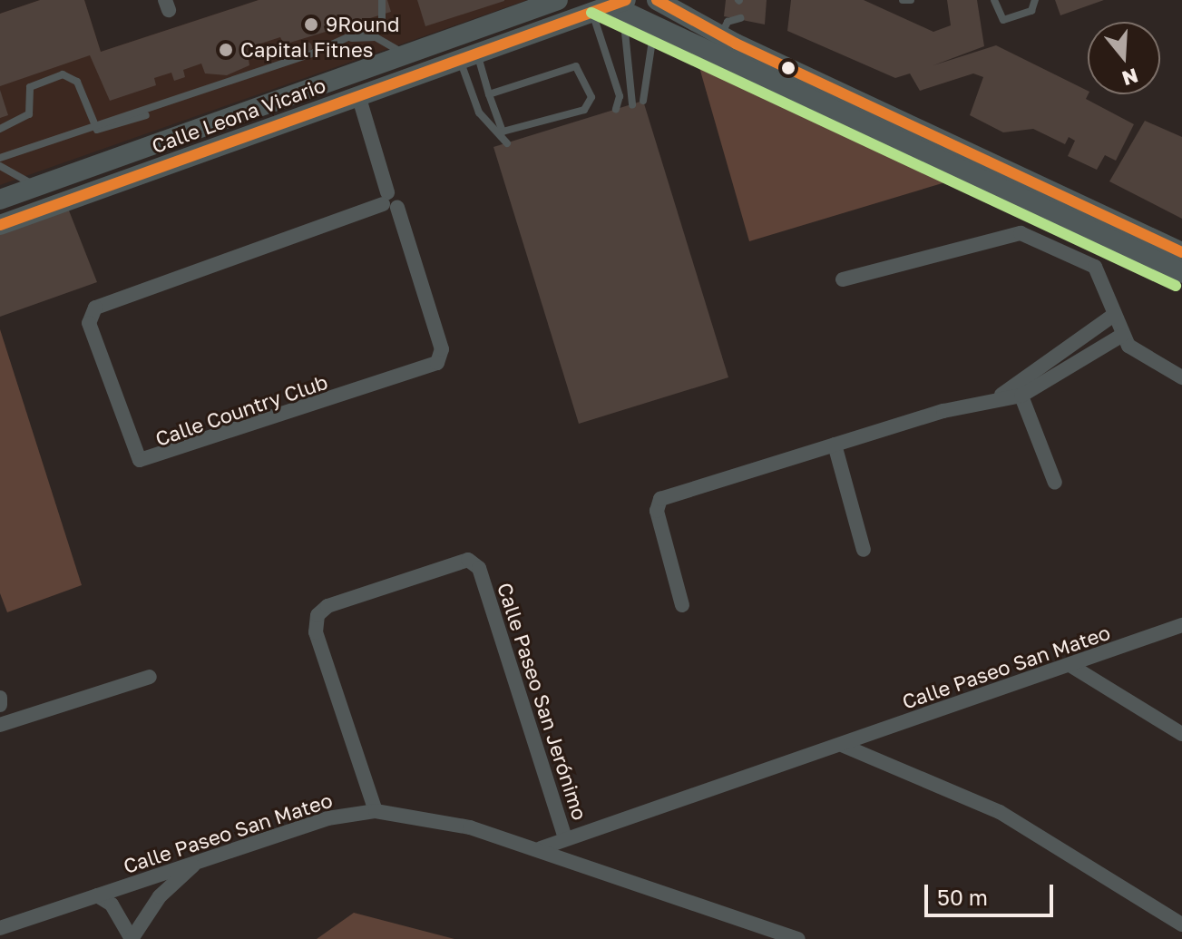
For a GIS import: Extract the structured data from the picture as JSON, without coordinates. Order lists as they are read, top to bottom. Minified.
{"streets":{"main road":["Calle Leona Vicario"],"street":["Calle Country Club","Calle Paseo San Mateo","Calle Paseo San Jerónimo"]},"crossings":[["Calle Leona Vicario","Calle Country Club"],["Calle Paseo San Mateo","Calle Paseo San Jerónimo"]],"places":["9Round","Capital Fitnes"],"scale_bar":"50 m","north":"bottom"}
